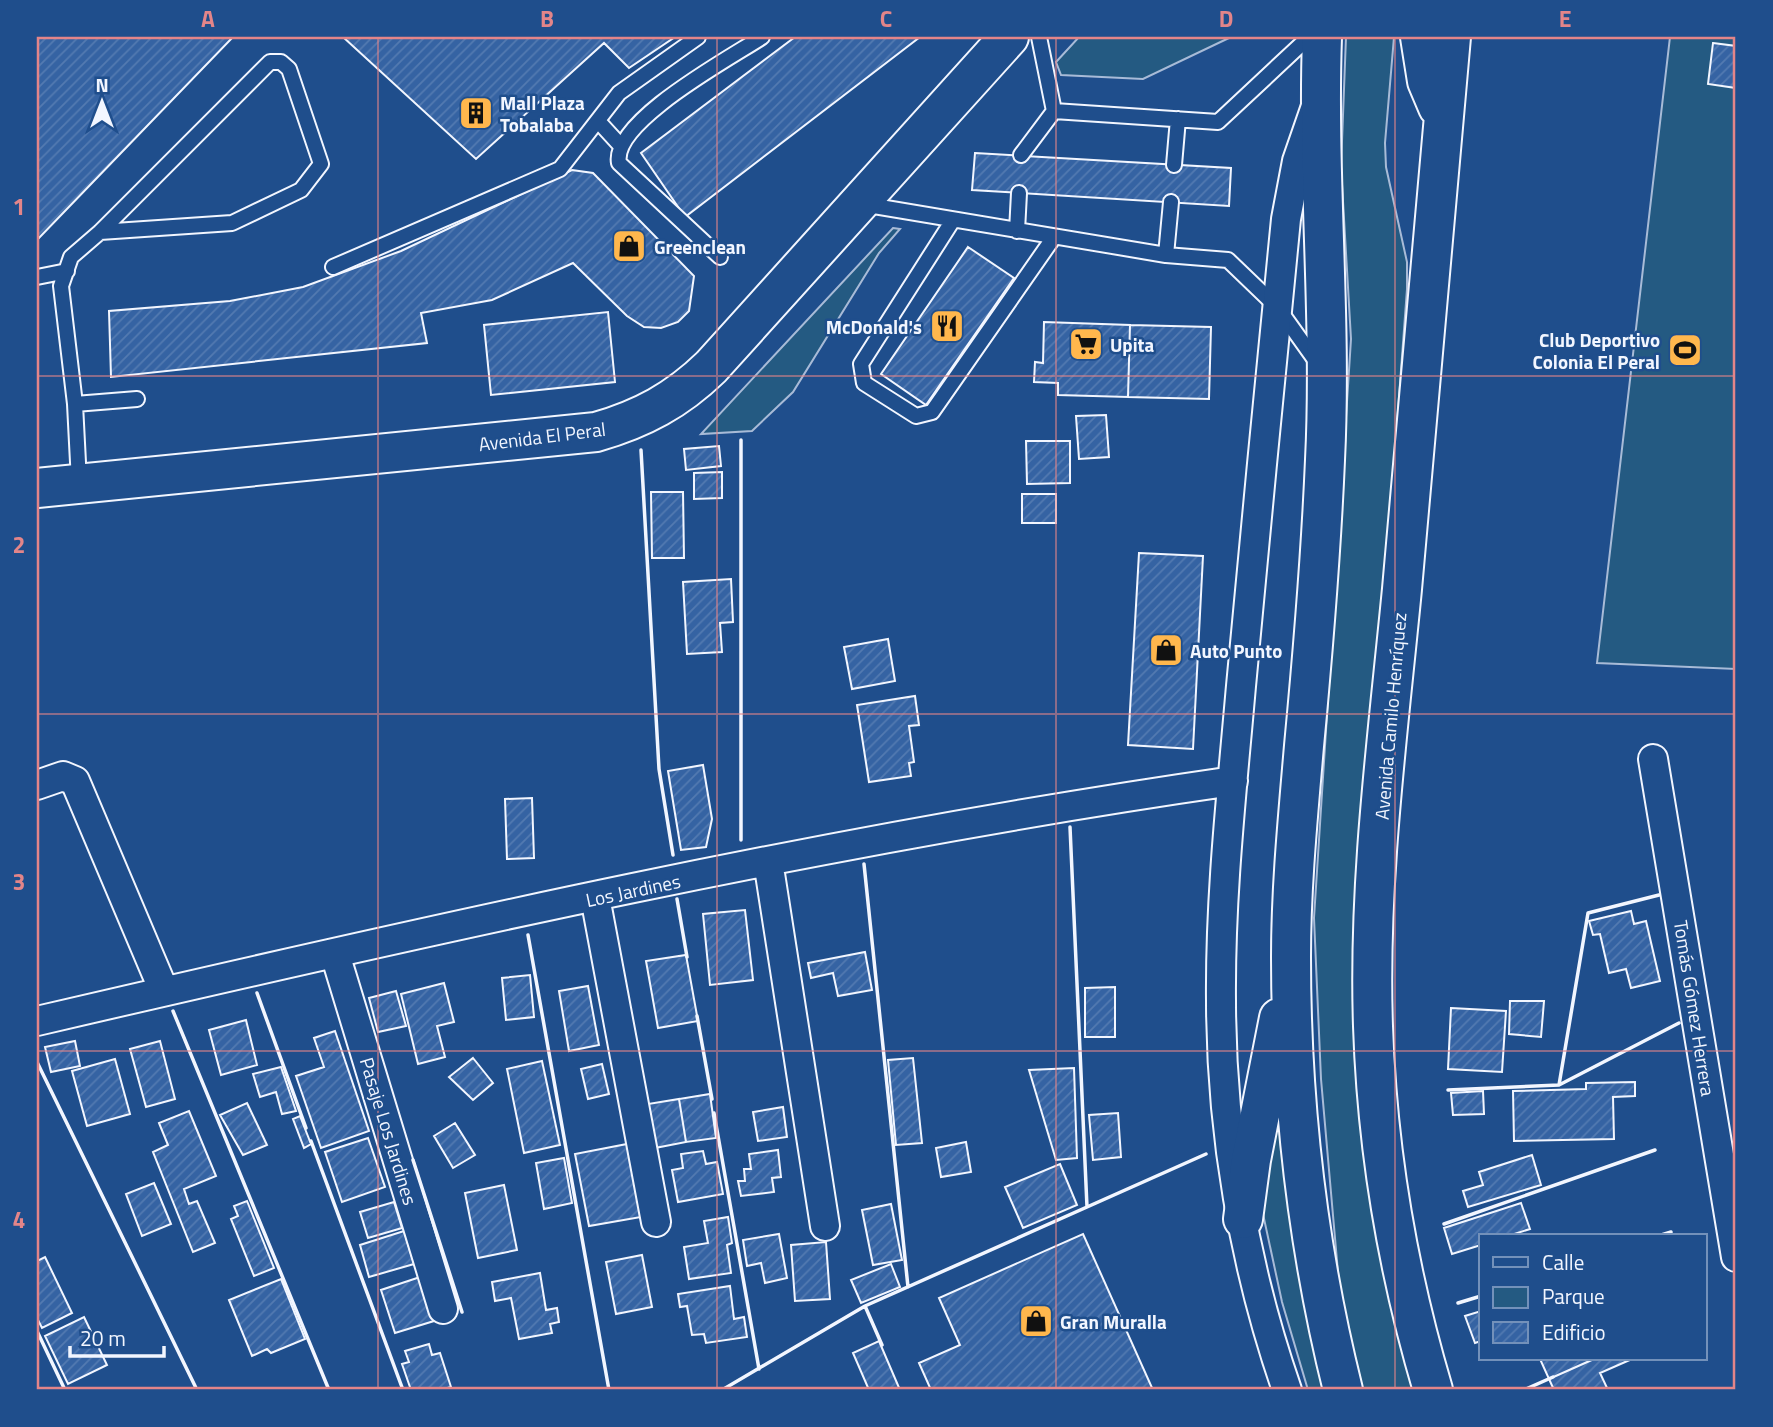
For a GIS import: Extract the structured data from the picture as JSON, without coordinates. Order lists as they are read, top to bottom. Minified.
{"streets":{"main road":["Avenida El Peral","Avenida Camilo Henríquez"],"street":["Los Jardines","Tomás Gómez Herrera","Pasaje Los Jardines"]},"crossings":[["Los Jardines","Pasaje Los Jardines"]],"places":{"building":["Mall Plaza Tobalaba"],"shop":["Greenclean","Auto Punto","Gran Muralla"],"restaurant":["McDonald's"],"supermarket":["Upita"],"sports":["Club Deportivo Colonia El Peral"]},"legend":["Calle","Parque","Edificio"],"scale_bar":"20 m","north":"top","grid":{"columns":["A","B","C","D","E"],"rows":["1","2","3","4"]}}
